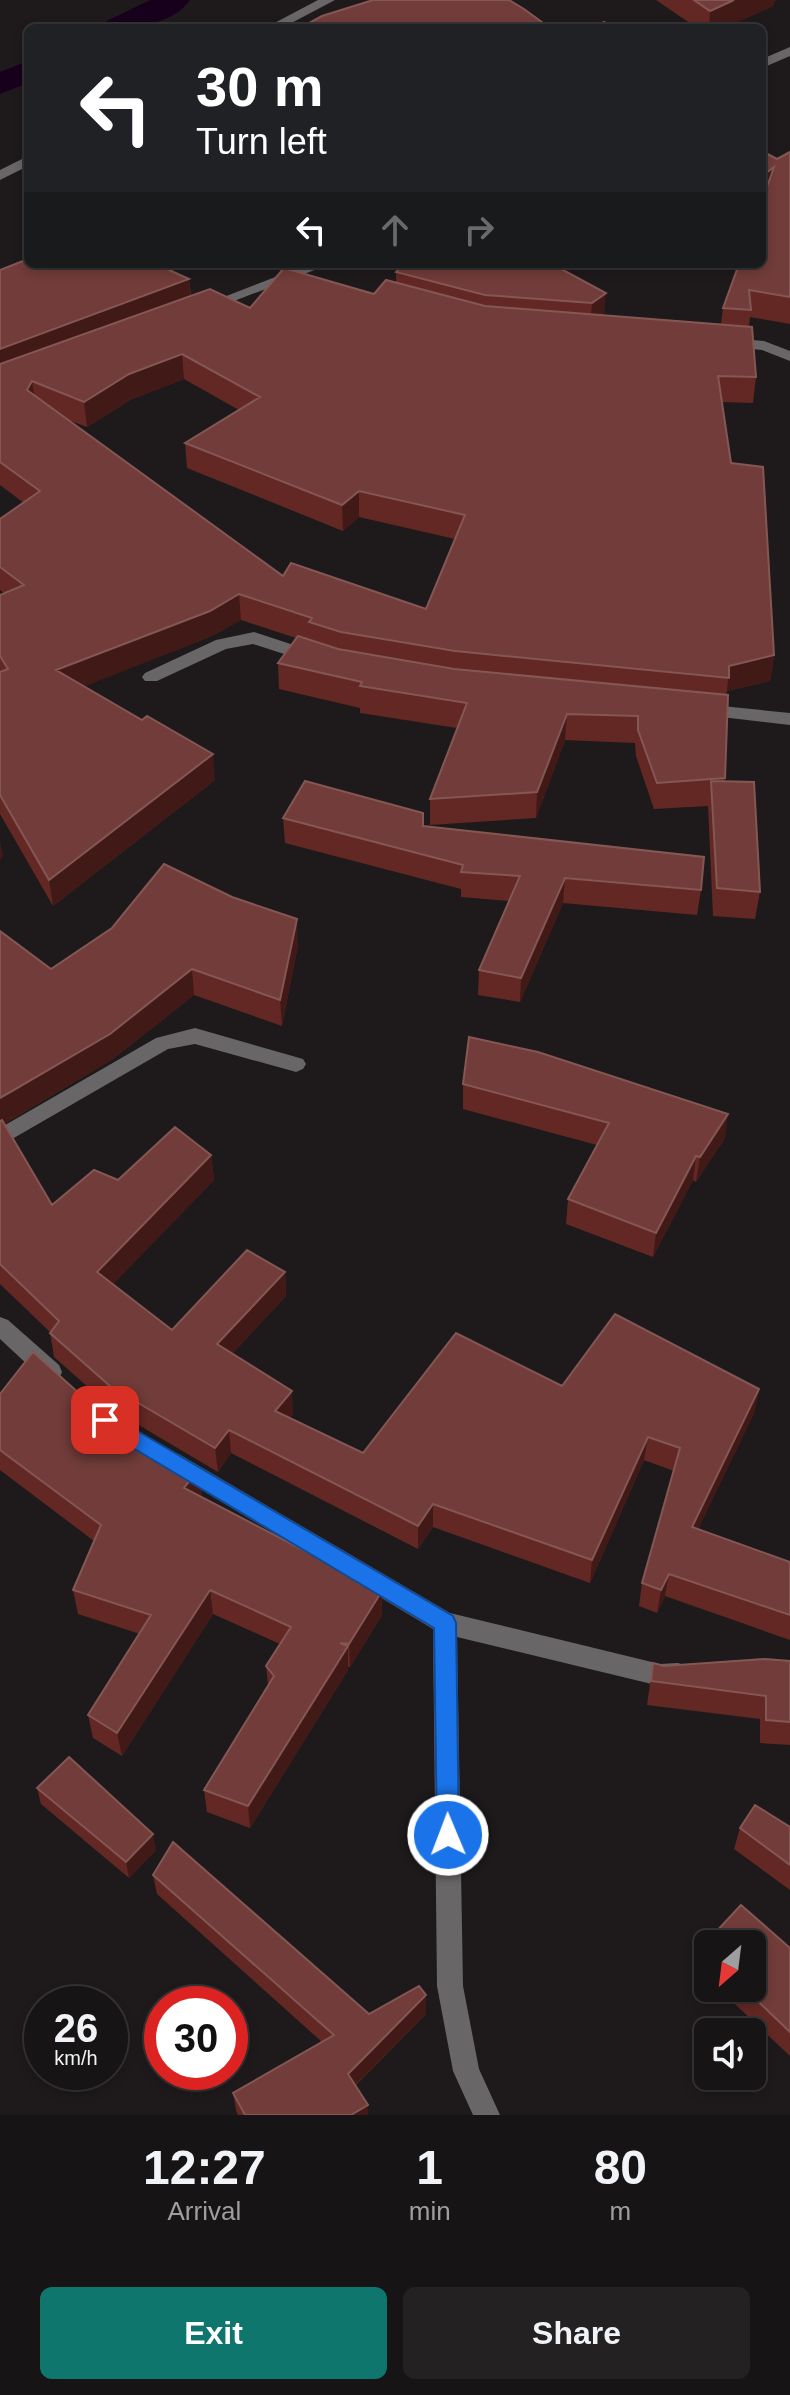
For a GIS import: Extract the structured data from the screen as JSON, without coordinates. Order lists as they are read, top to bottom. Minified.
{"north":"bottom left","page":{"turn":["30 m","Turn left"],"speed":"26 km/h","limit":"30","eta":["12:27","Arrival","1","min","80","m"],"buttons":["Exit","Share"]}}
